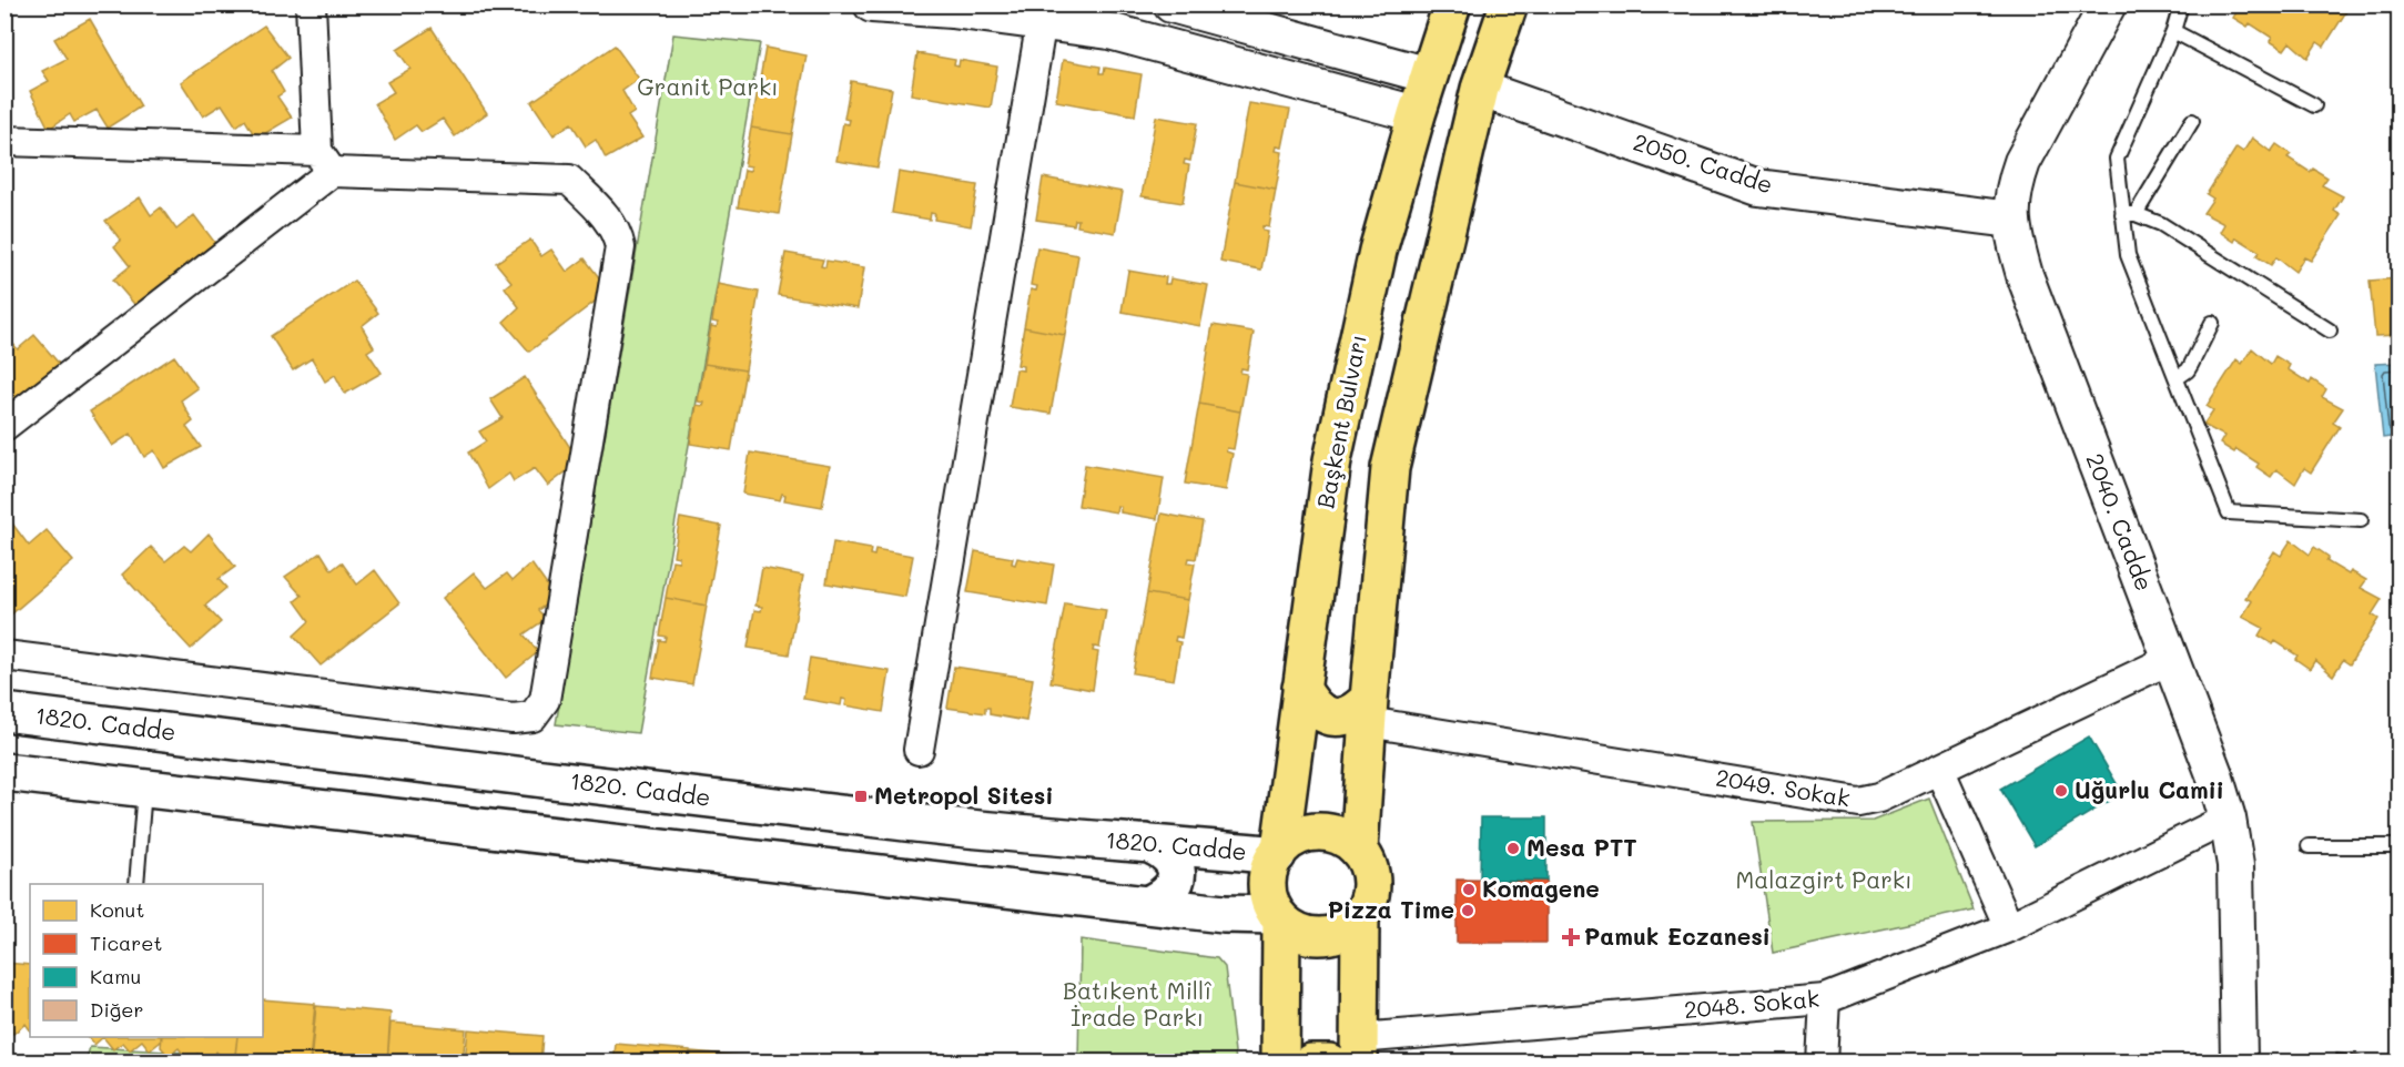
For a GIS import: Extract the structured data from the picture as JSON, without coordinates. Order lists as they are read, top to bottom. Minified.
{"streets":{"main road":["Başkent Bulvarı","1820. Cadde"],"street":["2050. Cadde","2040. Cadde","2049. Sokak","2048. Sokak"]},"crossings":[["2050. Cadde","2040. Cadde"],["Başkent Bulvarı","1820. Cadde"],["2040. Cadde","2049. Sokak"],["2040. Cadde","2048. Sokak"]],"parks":["Granit Parkı","Malazgirt Parkı","Batıkent Millî İrade Parkı"],"places":{"other":["Uğurlu Camii","Mesa PTT","Komagene","Pizza Time"],"transit":["Metropol Sitesi"],"health":["Pamuk Eczanesi"]},"legend":["Konut","Ticaret","Kamu","Diğer"]}
